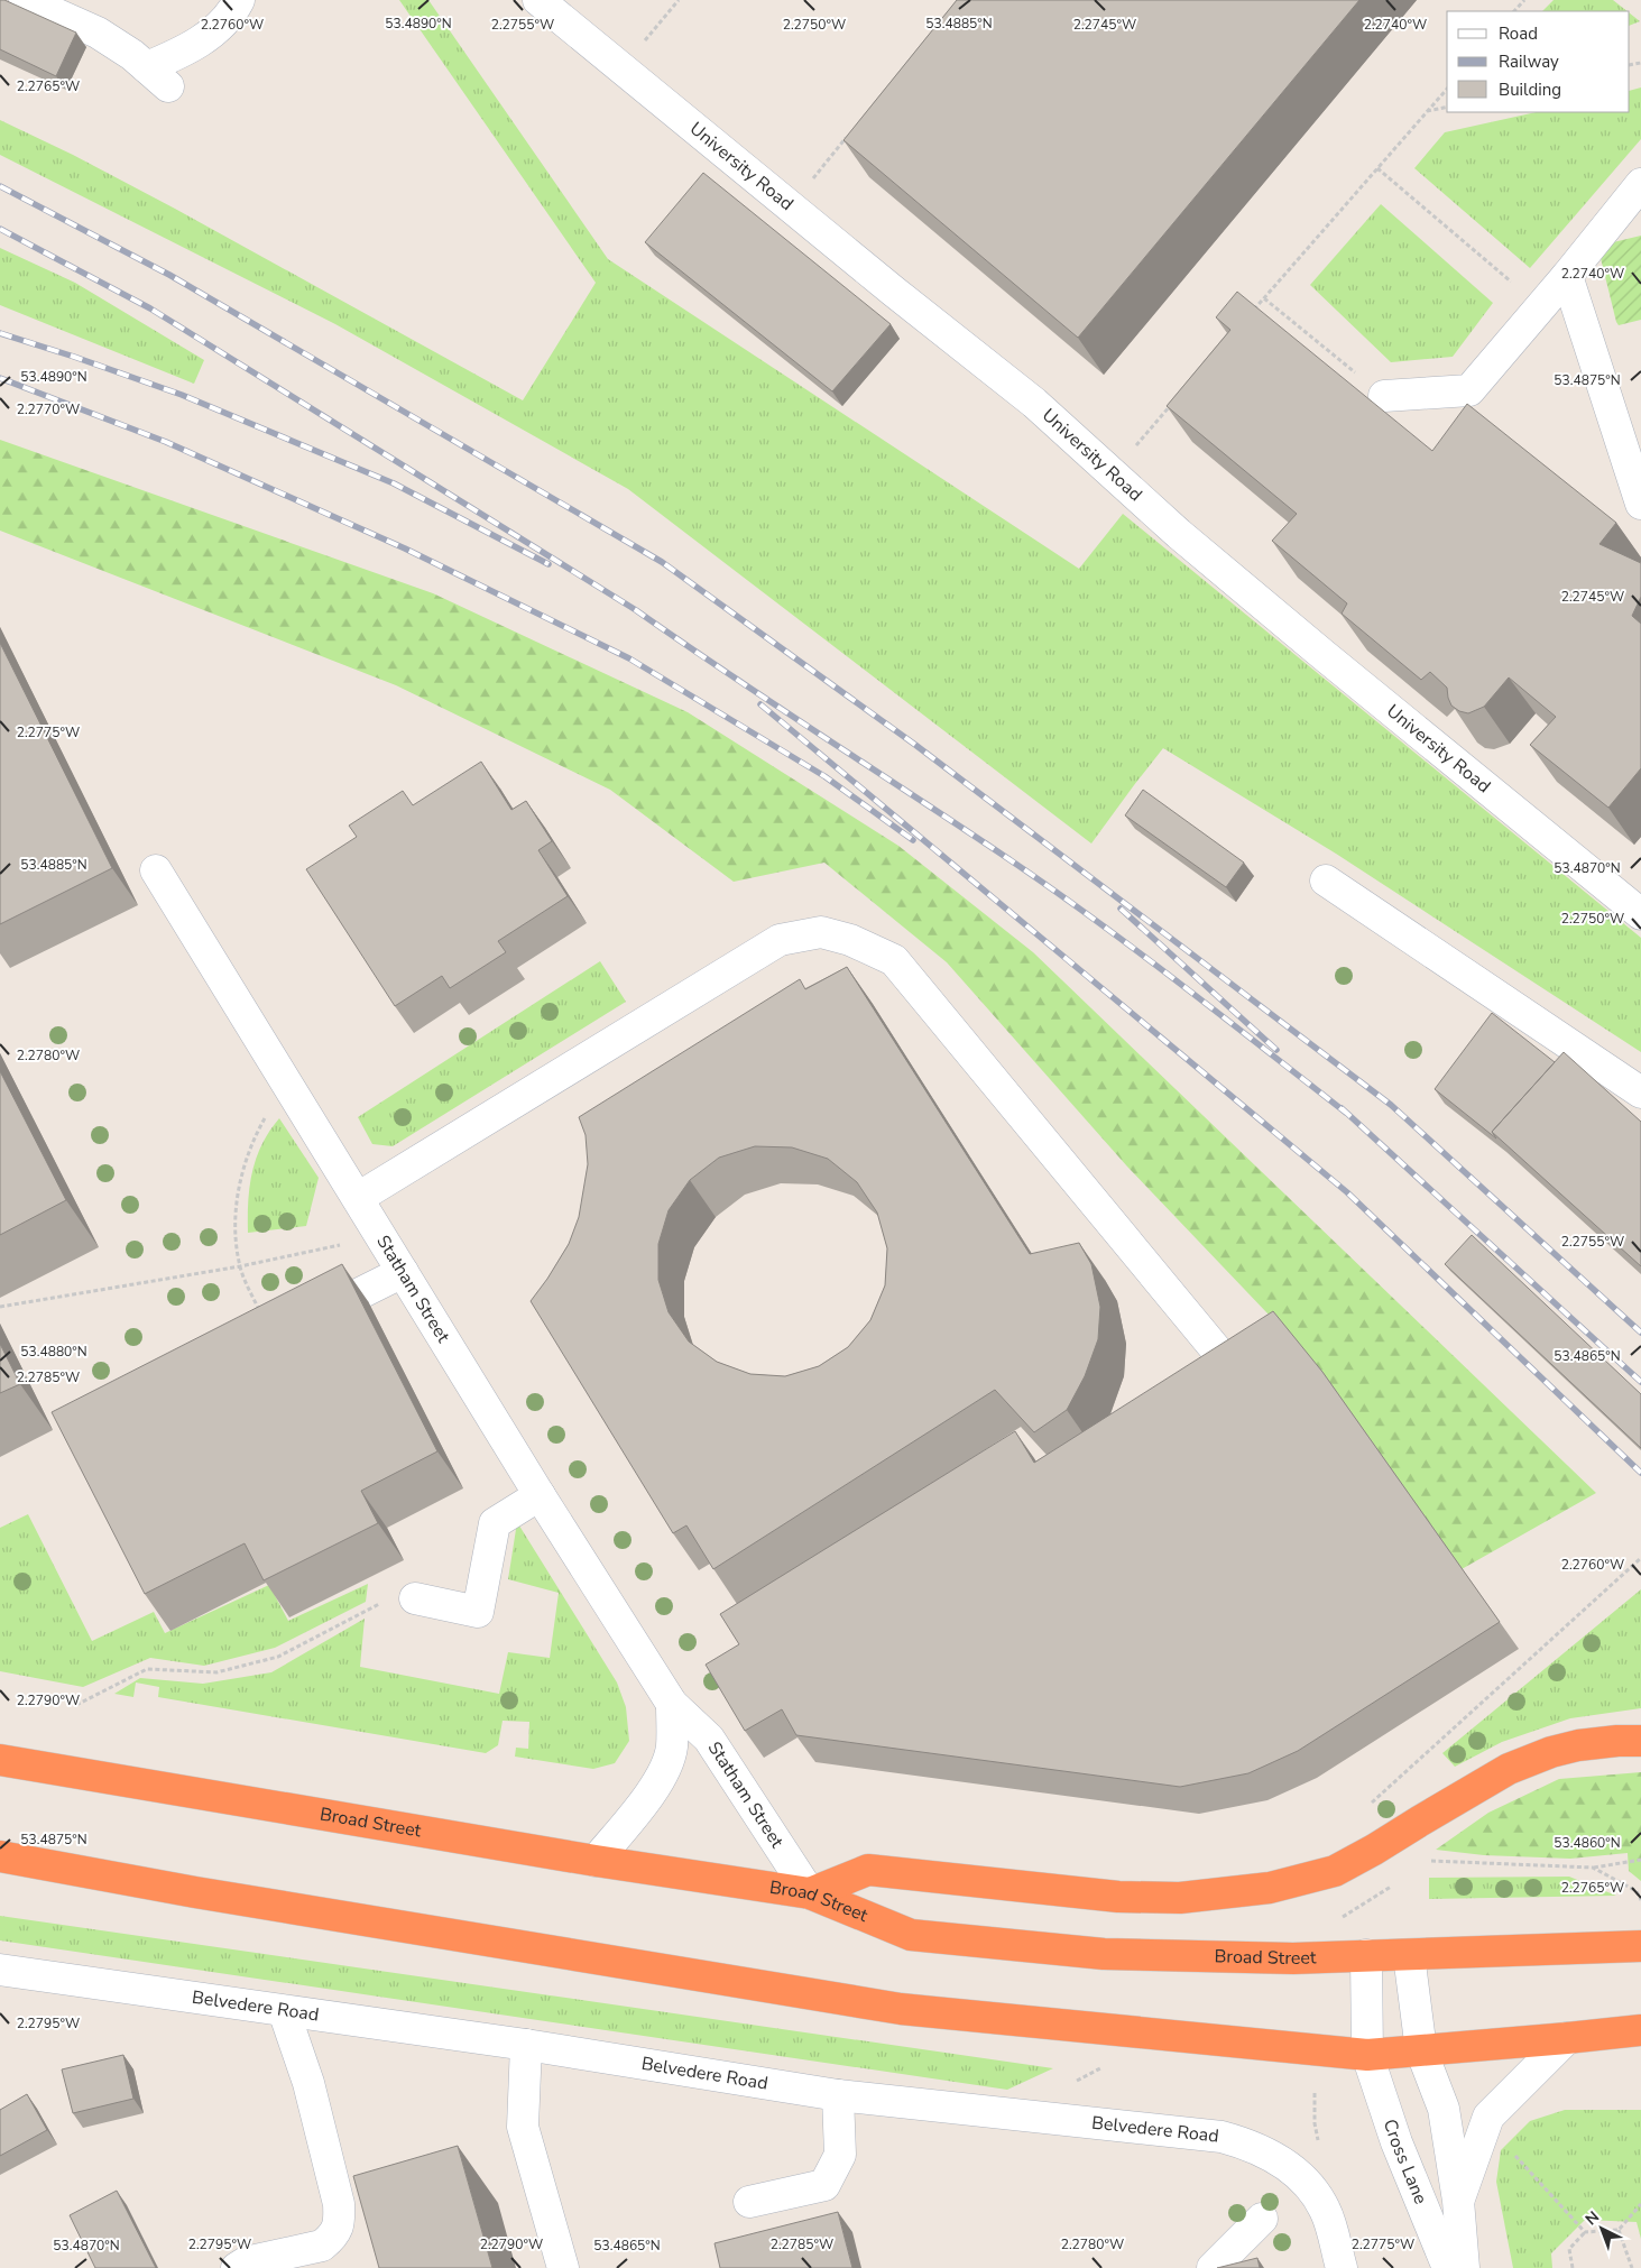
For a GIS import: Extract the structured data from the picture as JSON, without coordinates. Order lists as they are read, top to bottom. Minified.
{"streets":{"highway":["Broad Street"],"street":["University Road","Statham Street","Belvedere Road","Cross Lane"]},"crossings":[["Statham Street","Broad Street"],["Broad Street","Cross Lane"]],"legend":["Road","Railway","Building"],"north":"top left","coordinates":["53.4885°N","53.4890°N","2.2760°W","2.2755°W","2.2745°W","2.2750°W","2.2740°W","2.2765°W","53.4875°N","2.2770°W","2.2775°W","53.4870°N","2.2780°W","53.4880°N","53.4865°N","2.2785°W","2.2790°W","53.4860°N","2.2795°W"]}
